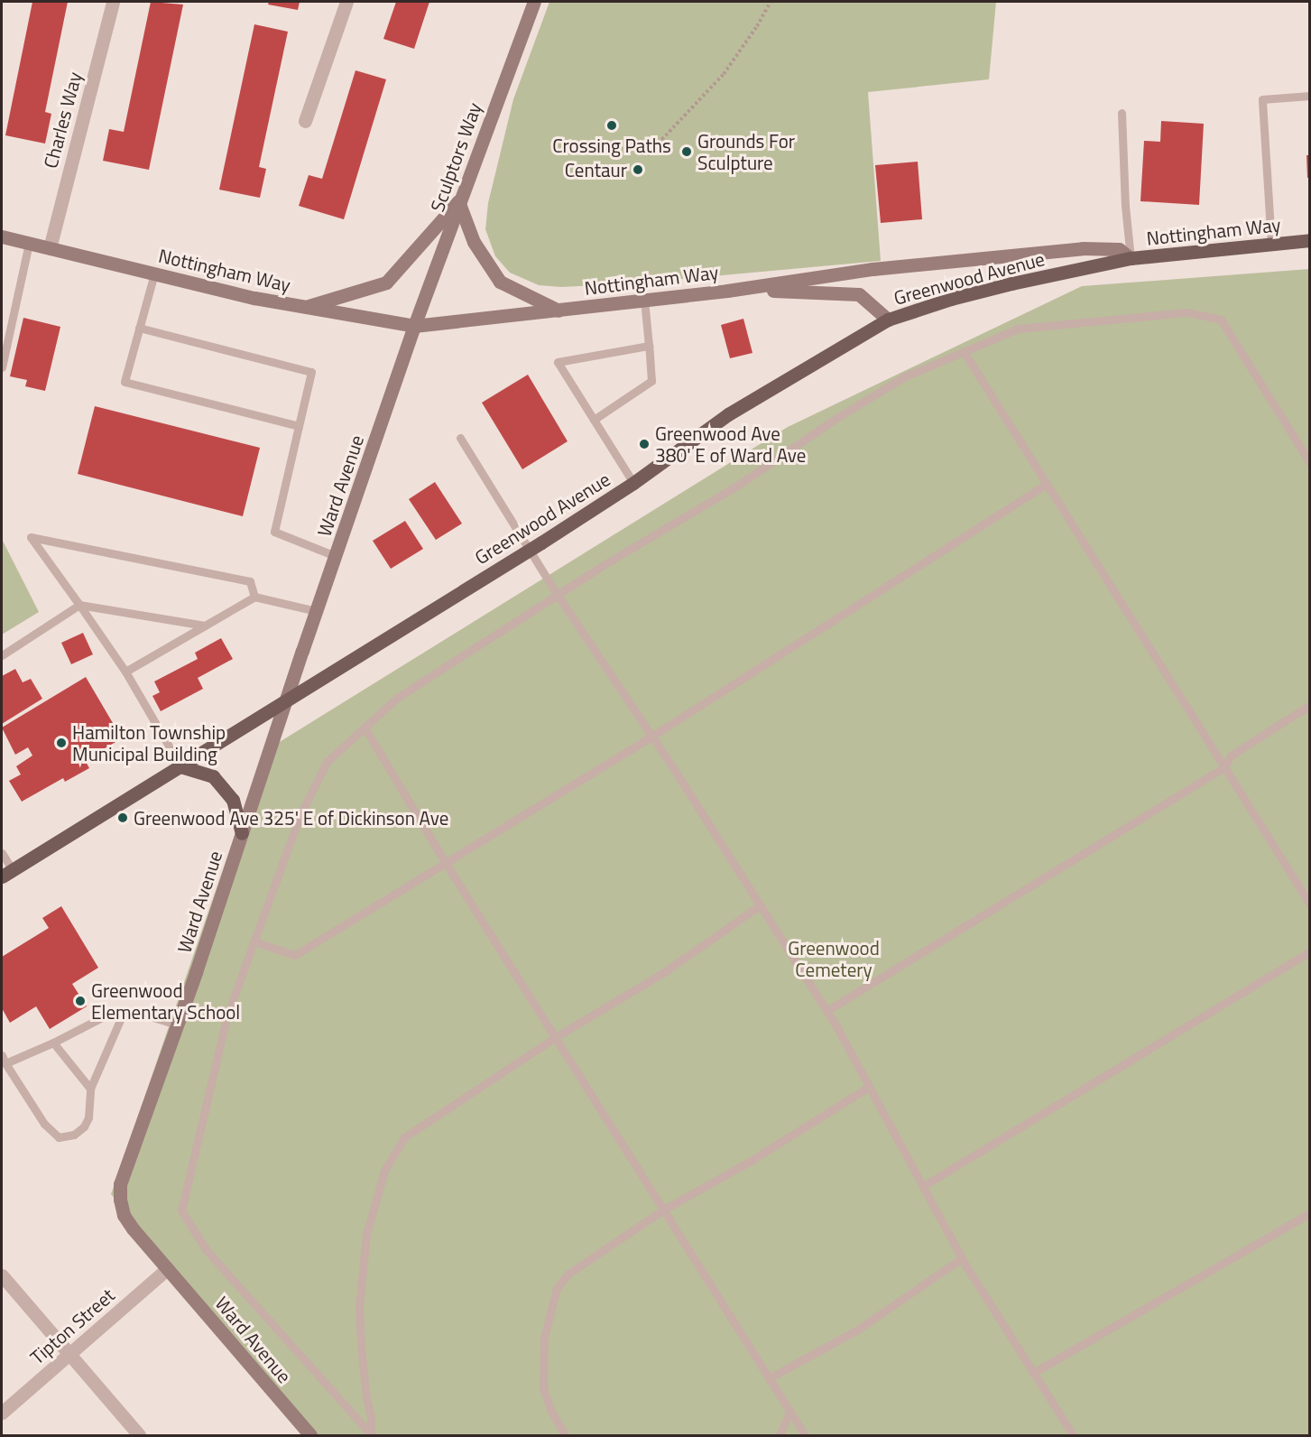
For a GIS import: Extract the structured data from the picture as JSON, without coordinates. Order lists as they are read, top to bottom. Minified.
{"streets":{"main road":["Nottingham Way","Greenwood Avenue"],"street":["Charles Way","Sculptors Way","Ward Avenue","Tipton Street"]},"crossings":[["Charles Way","Nottingham Way"],["Sculptors Way","Nottingham Way"],["Sculptors Way","Ward Avenue"],["Nottingham Way","Greenwood Avenue"],["Nottingham Way","Ward Avenue"],["Greenwood Avenue","Ward Avenue"],["Ward Avenue","Tipton Street"]],"parks":["Greenwood Cemetery"],"places":["Crossing Paths","Grounds For Sculpture","Centaur","Greenwood Ave 380' E of Ward Ave","Hamilton Township Municipal Building","Greenwood Ave 325' E of Dickinson Ave","Greenwood Elementary School"]}
